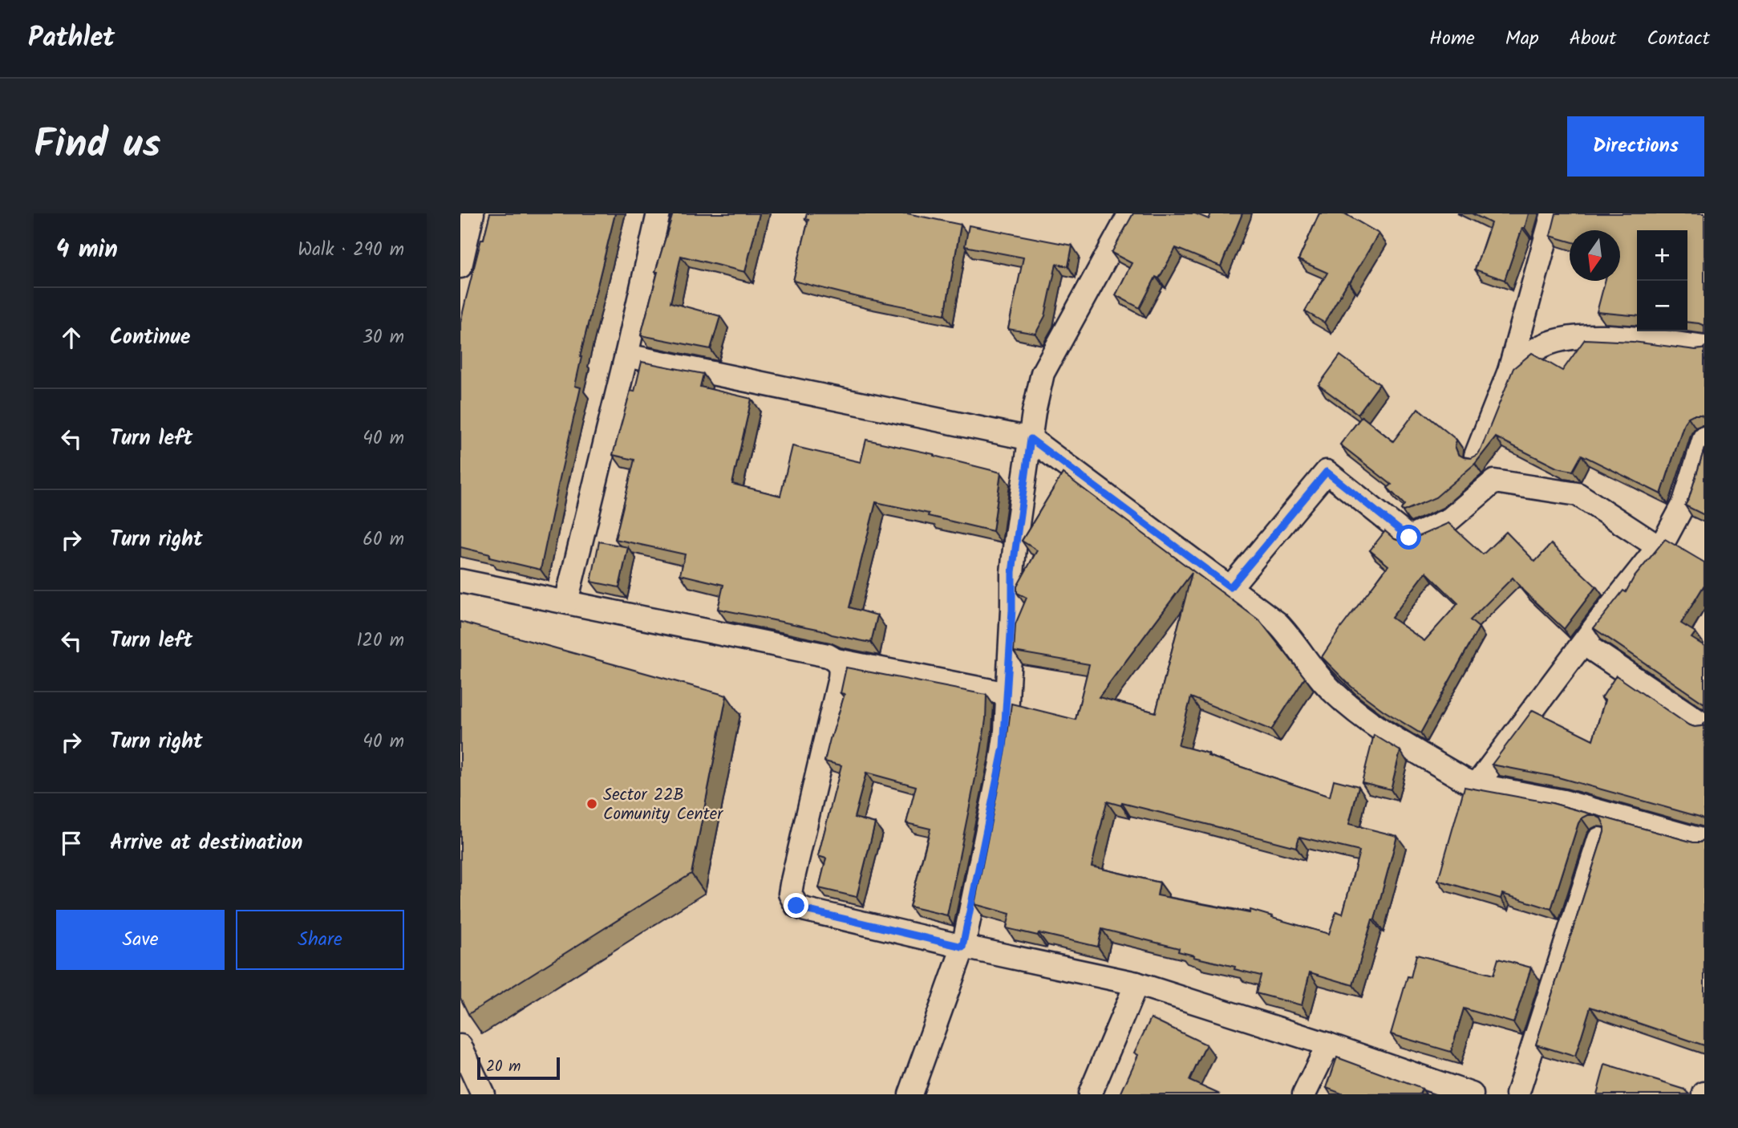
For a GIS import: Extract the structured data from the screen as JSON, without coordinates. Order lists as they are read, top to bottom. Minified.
{"places":["Sector 22B Comunity Center"],"scale_bar":"20 m","north":"bottom","page":{"header":"Pathlet","nav":["Home","Map","About","Contact"],"title":"Find us","buttons":["Directions",["Save","Share"]],"heading":["4 min","Walk · 290 m"],"map_buttons":["+","−"],"list":[["Continue","30 m"],["Turn left","40 m"],["Turn right","60 m"],["Turn left","120 m"],["Turn right","40 m"],"Arrive at destination"],"scale":"20 m"}}
